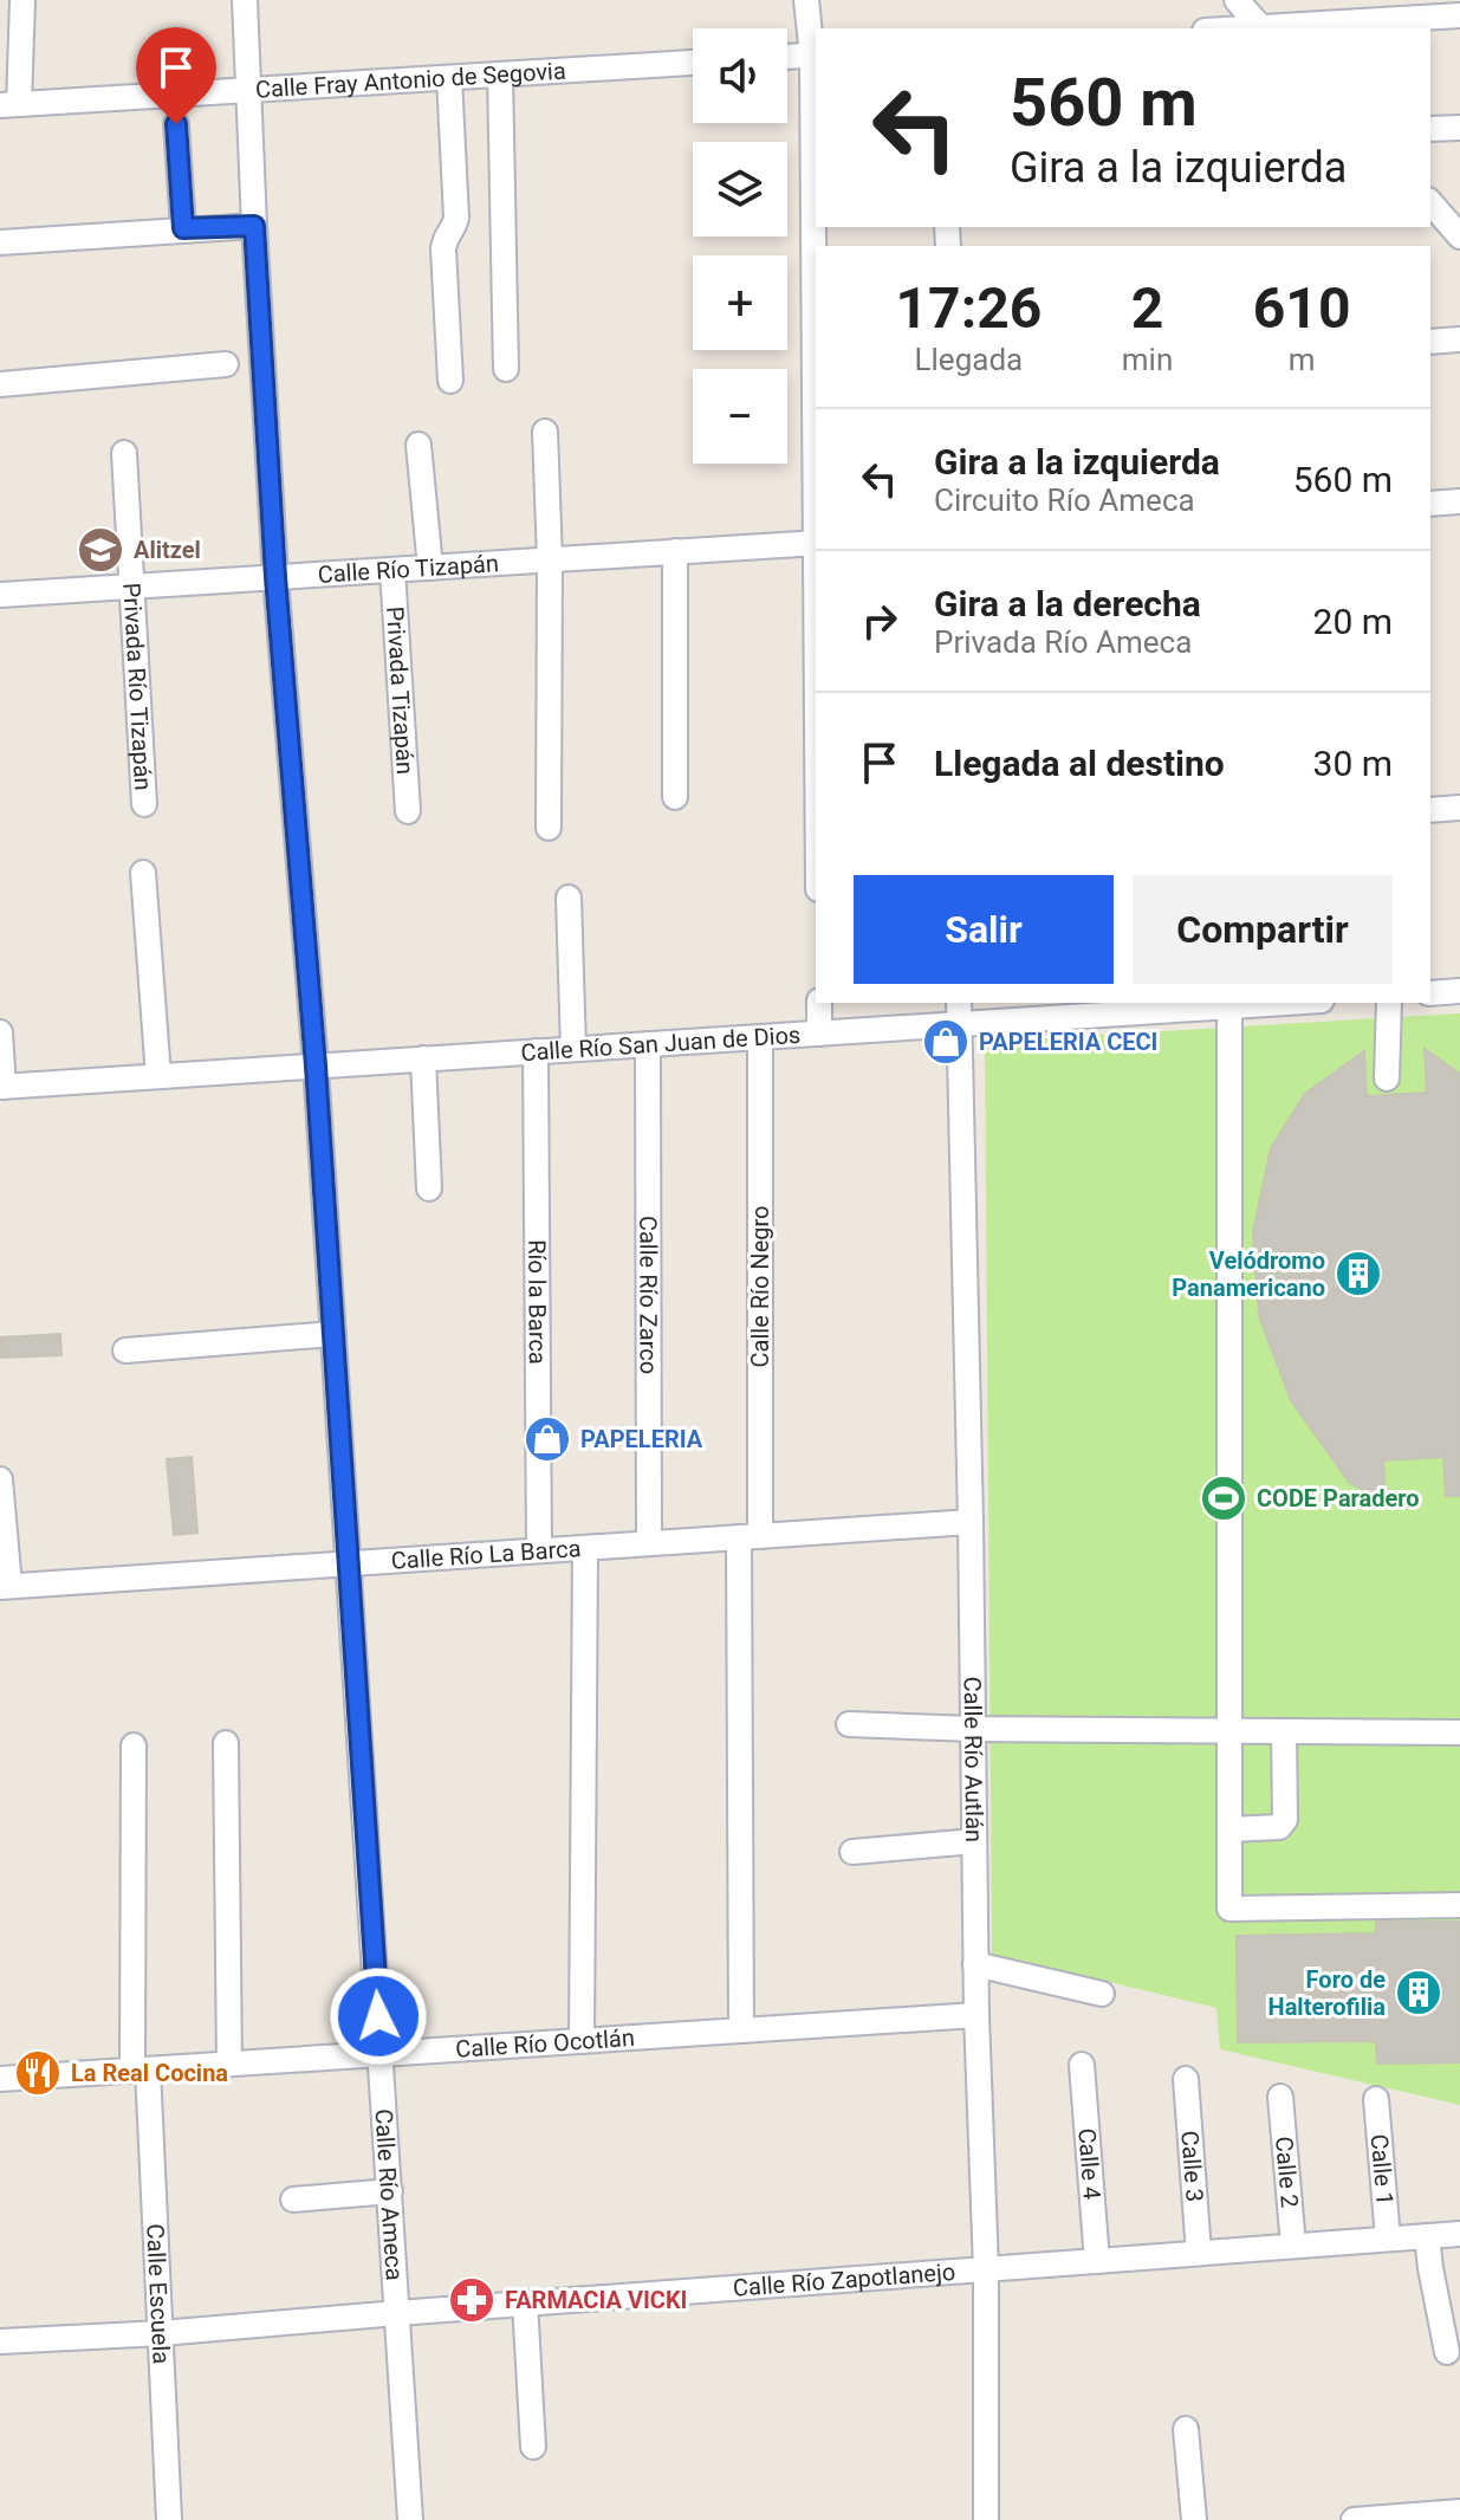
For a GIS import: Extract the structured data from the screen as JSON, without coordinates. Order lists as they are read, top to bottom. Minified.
{"streets":{"street":["Calle Fray Antonio de Segovia","Calle Río Tizapán","Privada Río Tizapán","Privada Tizapán","Calle Río San Juan de Dios","Calle Río Negro","Calle Río Zarco","Río la Barca","Calle Río La Barca","Calle Río Autlán","Calle Río Ocotlán","Calle 4","Calle 3","Calle 1","Calle 2","Calle Río Ameca","Calle Río Zapotlanejo","Calle Escuela"]},"crossings":[["Calle Fray Antonio de Segovia","Calle Río Ameca"],["Calle Río Tizapán","Privada Río Tizapán"],["Calle Río Tizapán","Privada Tizapán"],["Calle Río Tizapán","Calle Río Ameca"],["Calle Río San Juan de Dios","Calle Río Negro"],["Calle Río San Juan de Dios","Calle Río Zarco"],["Calle Río San Juan de Dios","Río la Barca"],["Calle Río San Juan de Dios","Calle Río Autlán"],["Calle Río San Juan de Dios","Calle Río Ameca"],["Calle Río Negro","Calle Río La Barca"],["Calle Río Negro","Calle Río Ocotlán"],["Calle Río Zarco","Calle Río La Barca"],["Río la Barca","Calle Río La Barca"],["Calle Río La Barca","Calle Río Autlán"],["Calle Río La Barca","Calle Río Ameca"],["Calle Río Autlán","Calle Río Ocotlán"],["Calle Río Autlán","Calle Río Zapotlanejo"],["Calle Río Ocotlán","Calle Río Ameca"],["Calle Río Ocotlán","Calle Escuela"],["Calle 4","Calle Río Zapotlanejo"],["Calle 3","Calle Río Zapotlanejo"],["Calle 1","Calle Río Zapotlanejo"],["Calle 2","Calle Río Zapotlanejo"],["Calle Río Ameca","Calle Río Zapotlanejo"],["Calle Río Zapotlanejo","Calle Escuela"]],"places":{"school or university":["Alitzel"],"shop":["PAPELERIA CECI","PAPELERIA"],"building":["Velódromo Panamericano","Foro de Halterofilia"],"sports":["CODE Paradero"],"restaurant":["La Real Cocina"],"pharmacy":["FARMACIA VICKI"]},"page":{"map_buttons":["+","−"],"turn":["560 m","Gira a la izquierda"],"eta":["17:26","Llegada","2","min","610","m"],"list":[{"name":"Gira a la izquierda","note":"Circuito Río Ameca","value":"560 m"},{"name":"Gira a la derecha","note":"Privada Río Ameca","value":"20 m"},{"name":"Llegada al destino","value":"30 m"}],"buttons":["Salir","Compartir"]}}
